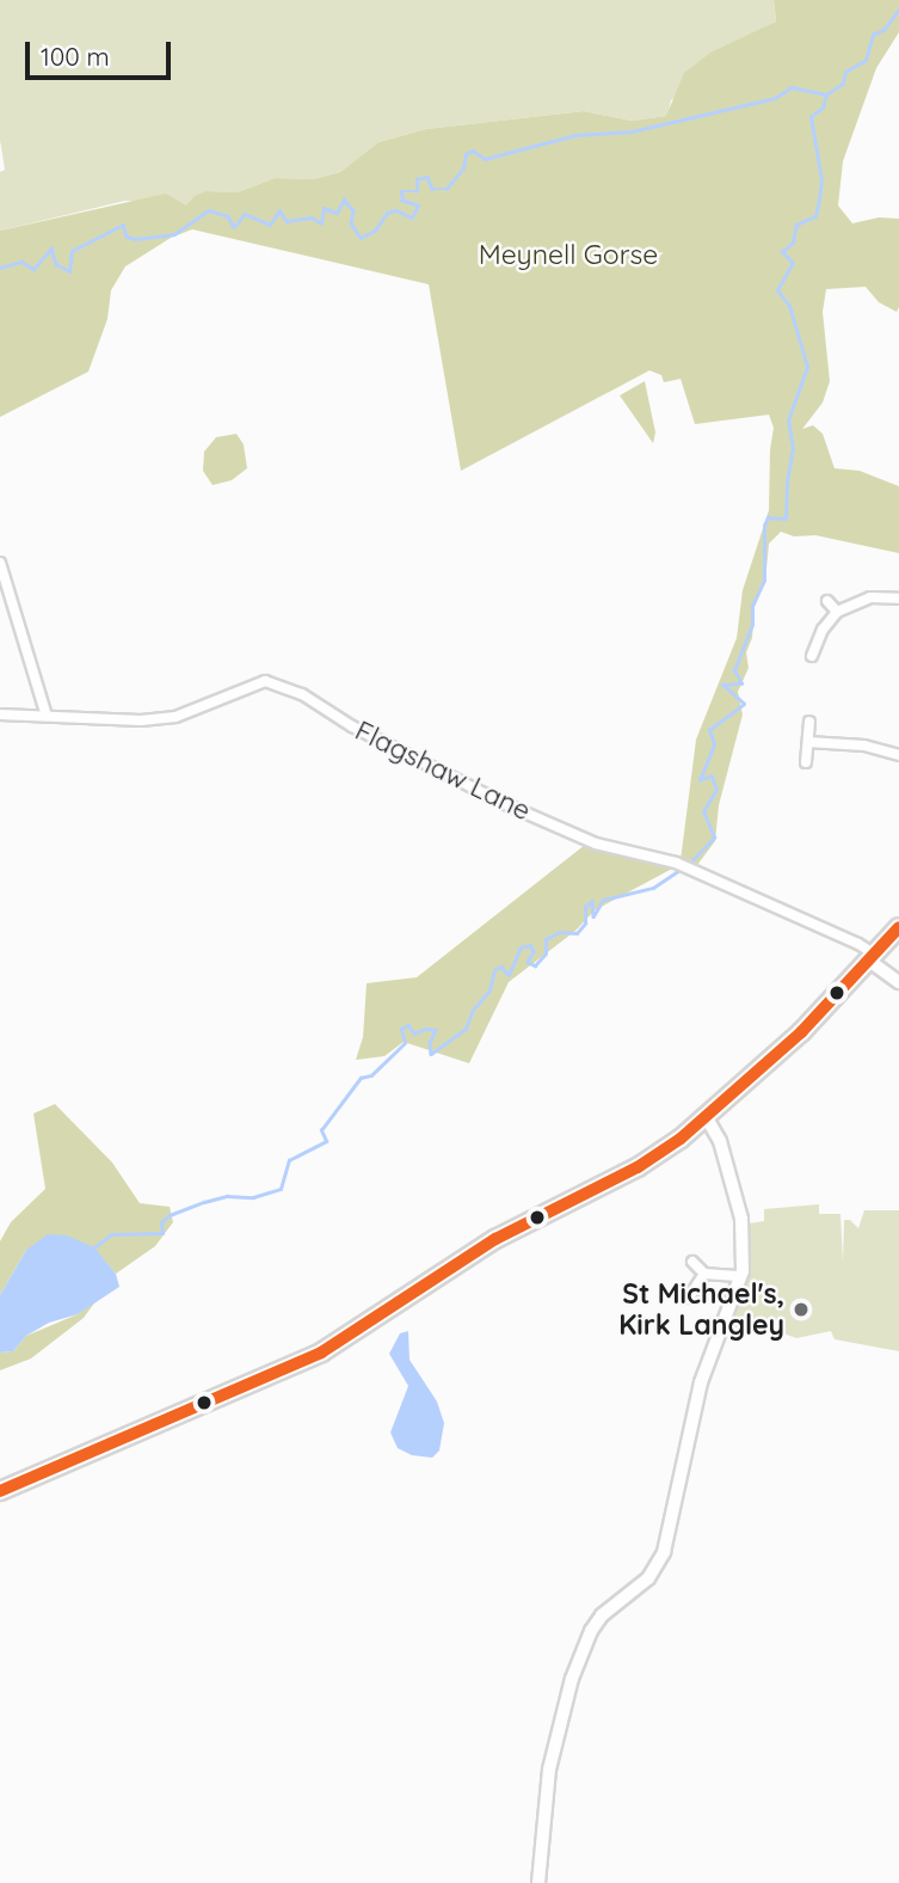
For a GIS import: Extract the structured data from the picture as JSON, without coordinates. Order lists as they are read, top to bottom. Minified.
{"streets":{"street":["Flagshaw Lane"]},"parks":["Meynell Gorse"],"places":["St Michael's, Kirk Langley"],"scale_bar":"100 m"}
